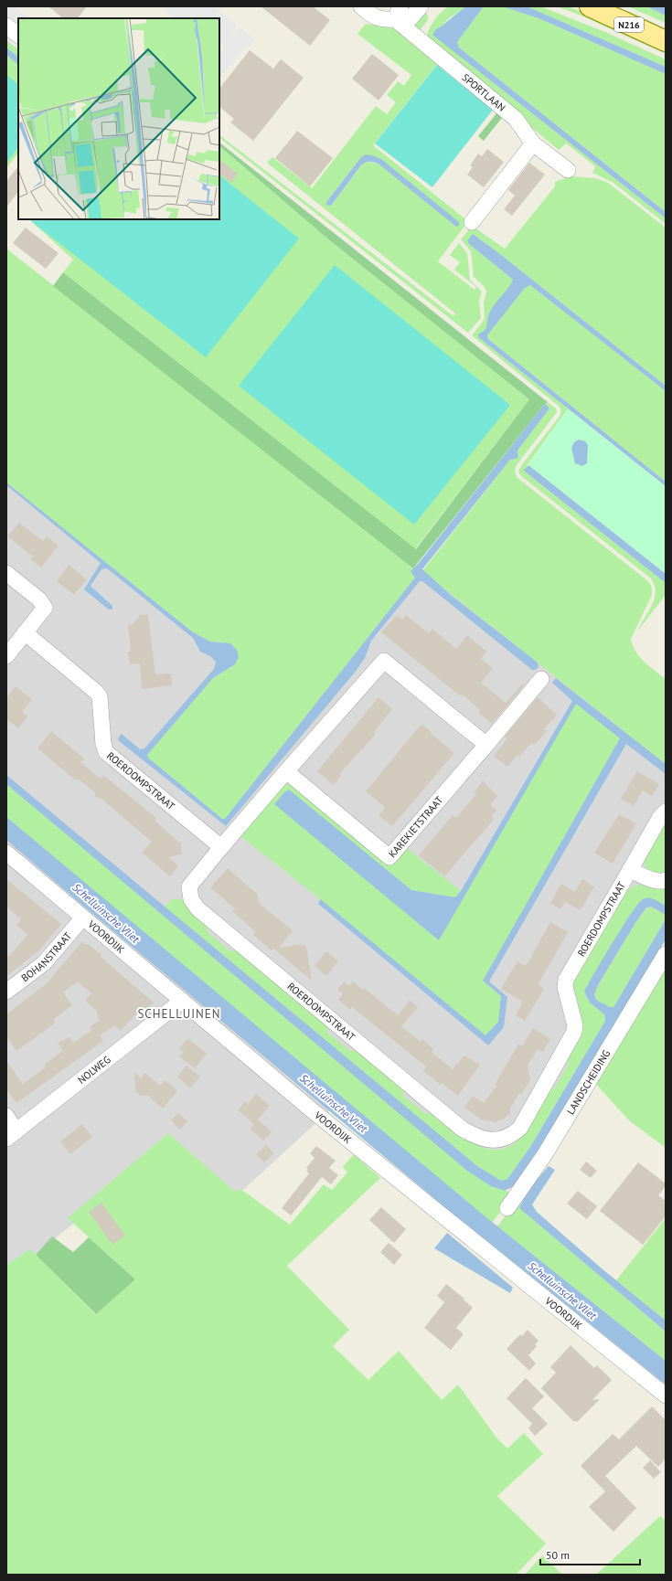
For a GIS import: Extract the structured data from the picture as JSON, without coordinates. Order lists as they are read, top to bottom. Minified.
{"streets":{"main road":["N216"],"street":["SPORTLAAN","ROERDOMPSTRAAT","KAREKIETSTRAAT","VOORDIJK","BOHANSTRAAT","NOLWEG","LANDSCHEIDING"]},"crossings":[["VOORDIJK","BOHANSTRAAT"],["VOORDIJK","NOLWEG"]],"districts":["SCHELLUINEN"],"water":["Schelluinsche Vliet"],"scale_bar":"50 m"}
